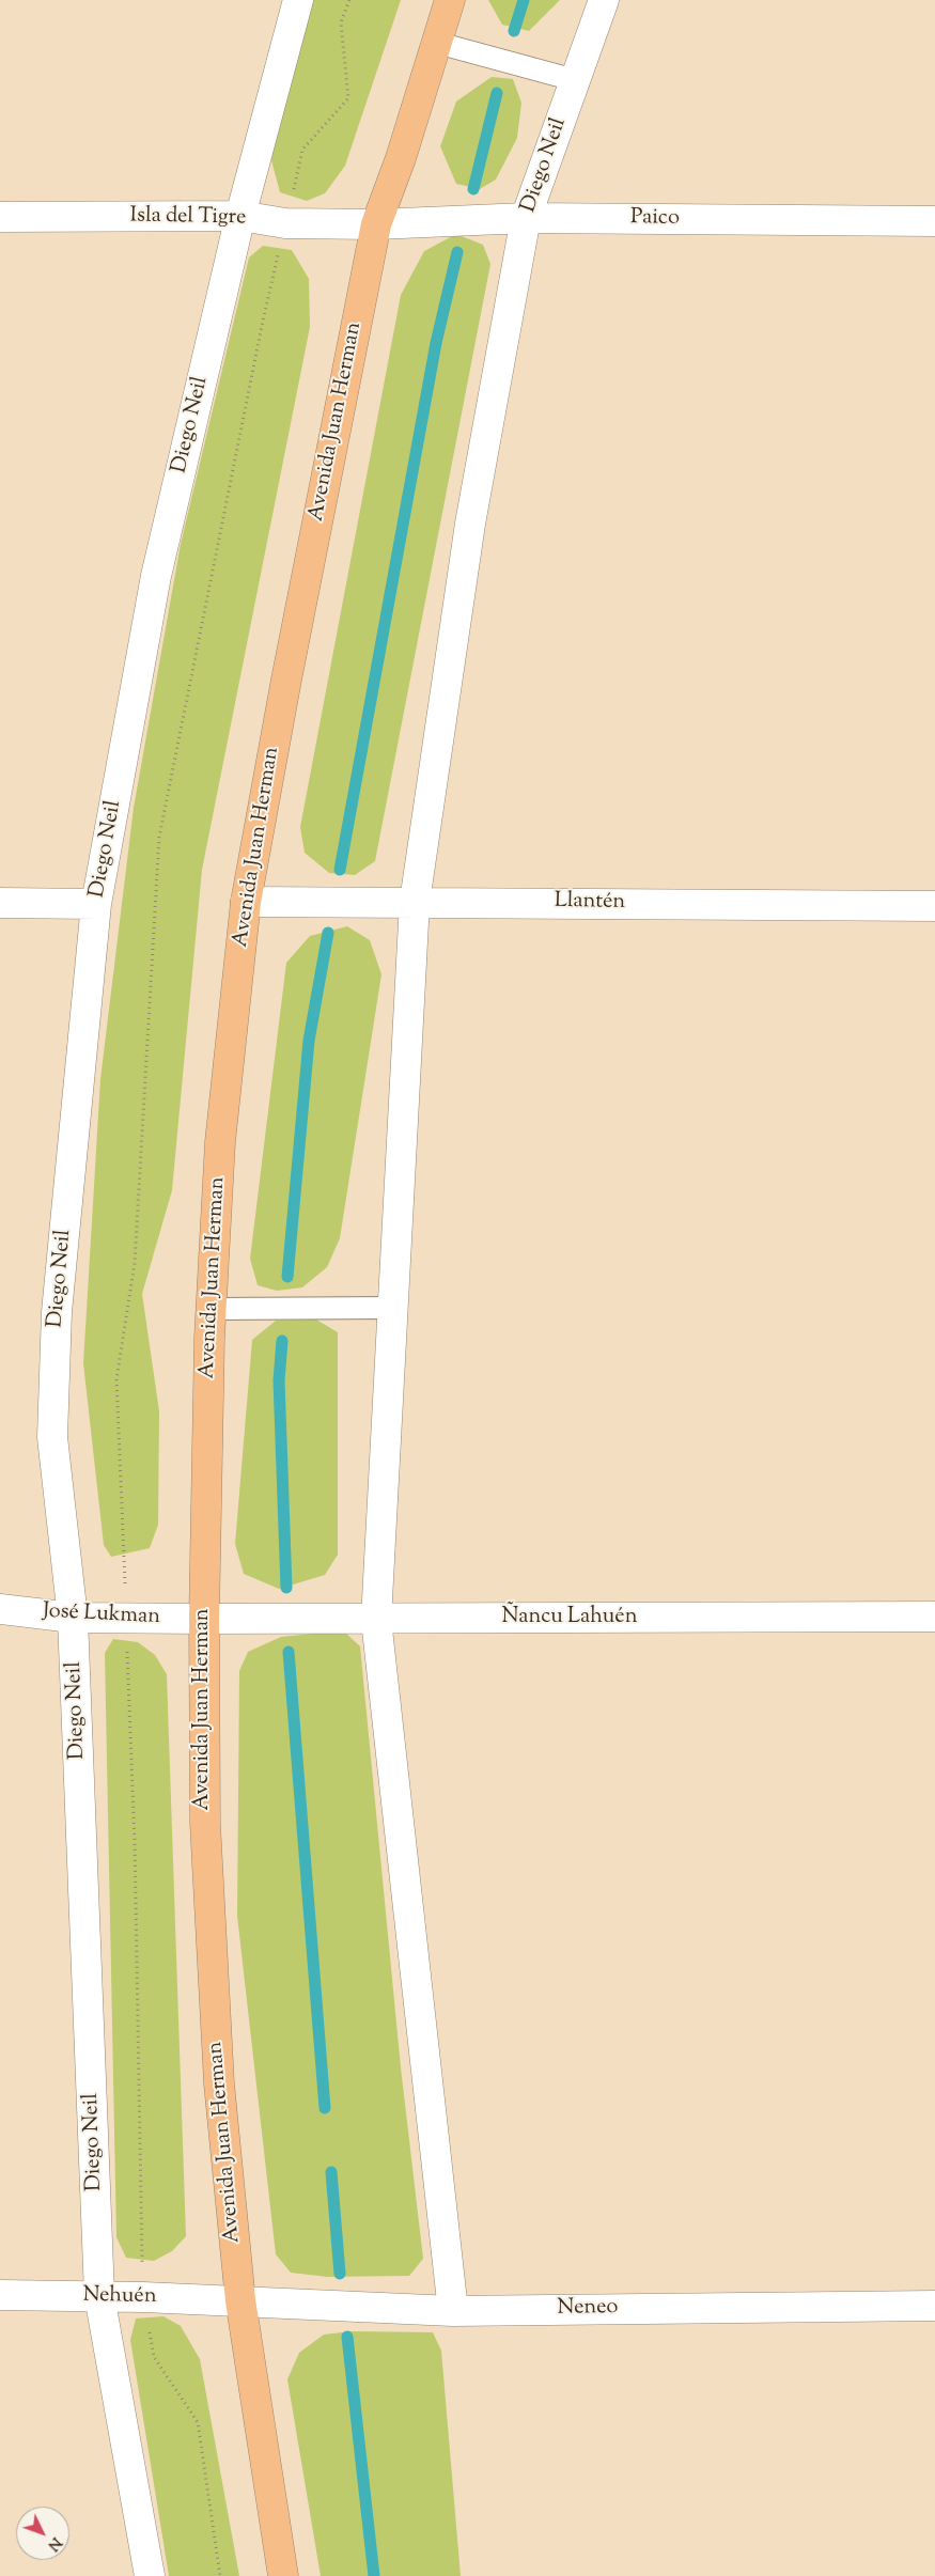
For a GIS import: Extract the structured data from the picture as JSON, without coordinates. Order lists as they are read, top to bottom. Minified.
{"streets":{"main road":["Avenida Juan Herman"],"street":["Diego Neil","Isla del Tigre","Paico","Llantén","José Lukman","Ñancu Lahuén","Nehuén","Neneo"]},"crossings":[["Diego Neil","Isla del Tigre"],["Diego Neil","Paico"],["Diego Neil","Llantén"],["Diego Neil","José Lukman"],["Diego Neil","Ñancu Lahuén"],["Diego Neil","Nehuén"],["Diego Neil","Neneo"],["Isla del Tigre","Paico"],["Isla del Tigre","Avenida Juan Herman"],["Paico","Avenida Juan Herman"],["Avenida Juan Herman","Llantén"],["Avenida Juan Herman","José Lukman"],["Avenida Juan Herman","Ñancu Lahuén"],["Avenida Juan Herman","Nehuén"],["Avenida Juan Herman","Neneo"],["José Lukman","Ñancu Lahuén"],["Nehuén","Neneo"]],"north":"bottom right"}
